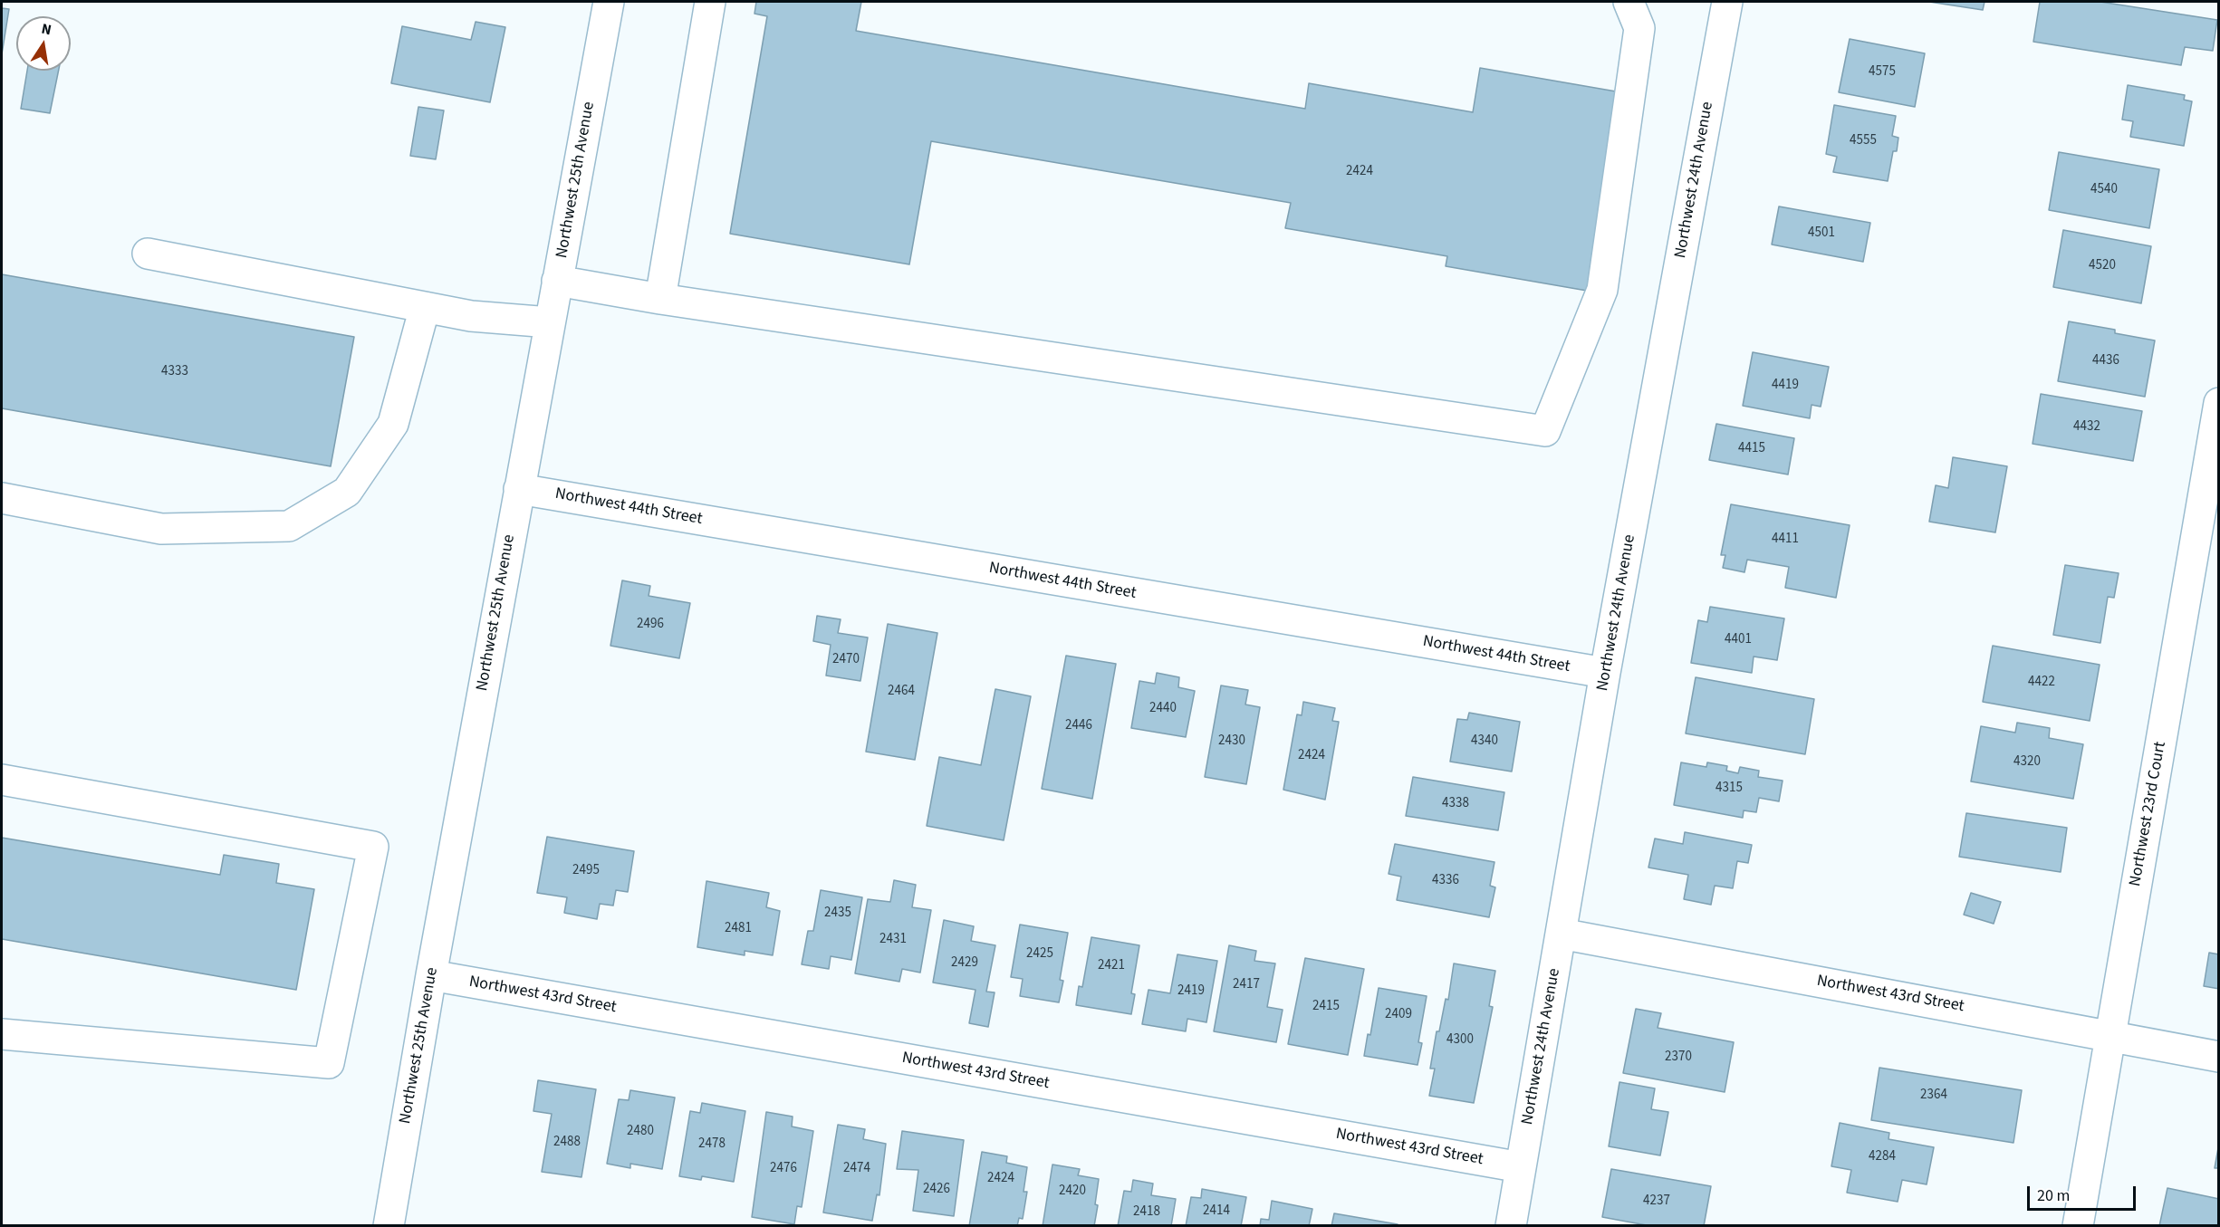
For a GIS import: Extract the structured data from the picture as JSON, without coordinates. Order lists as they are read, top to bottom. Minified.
{"streets":{"street":["Northwest 25th Avenue","Northwest 24th Avenue","Northwest 44th Street","Northwest 23rd Court","Northwest 43rd Street"]},"crossings":[["Northwest 25th Avenue","Northwest 44th Street"],["Northwest 25th Avenue","Northwest 43rd Street"],["Northwest 24th Avenue","Northwest 44th Street"],["Northwest 24th Avenue","Northwest 43rd Street"],["Northwest 23rd Court","Northwest 43rd Street"]],"house_numbers":["4575","4555","2424","4540","4501","4520","4436","4333","4419","4432","4415","4411","2496","4401","2470","4422","2464","2440","2446","2430","4340","2424","4320","4315","4338","2495","4336","2435","2481","2431","2425","2429","2421","2417","2419","2415","2409","4300","2370","2364","2480","2488","2478","4284","2476","2474","2424","2426","2420","4237","2414","2418"],"scale_bar":"20 m","north":"top"}
